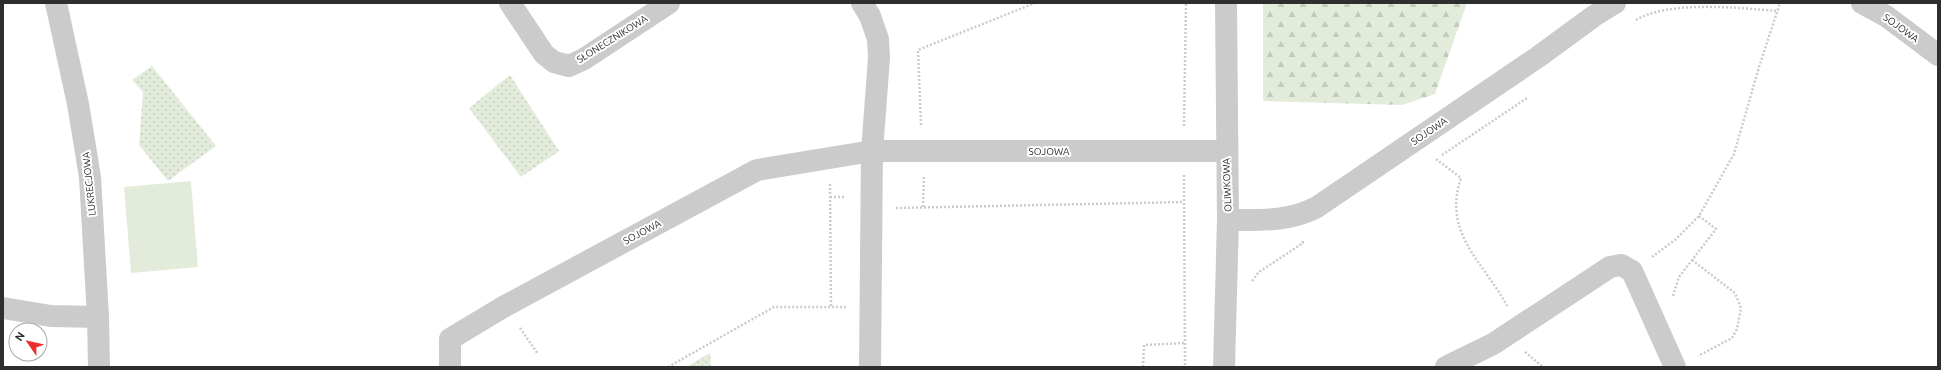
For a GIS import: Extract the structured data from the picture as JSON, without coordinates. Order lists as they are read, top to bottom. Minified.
{"streets":{"street":["SOJOWA","SŁONECZNIKOWA","LUKRECJOWA","OLIWKOWA"]},"crossings":[["SOJOWA","OLIWKOWA"]],"north":"top left"}
